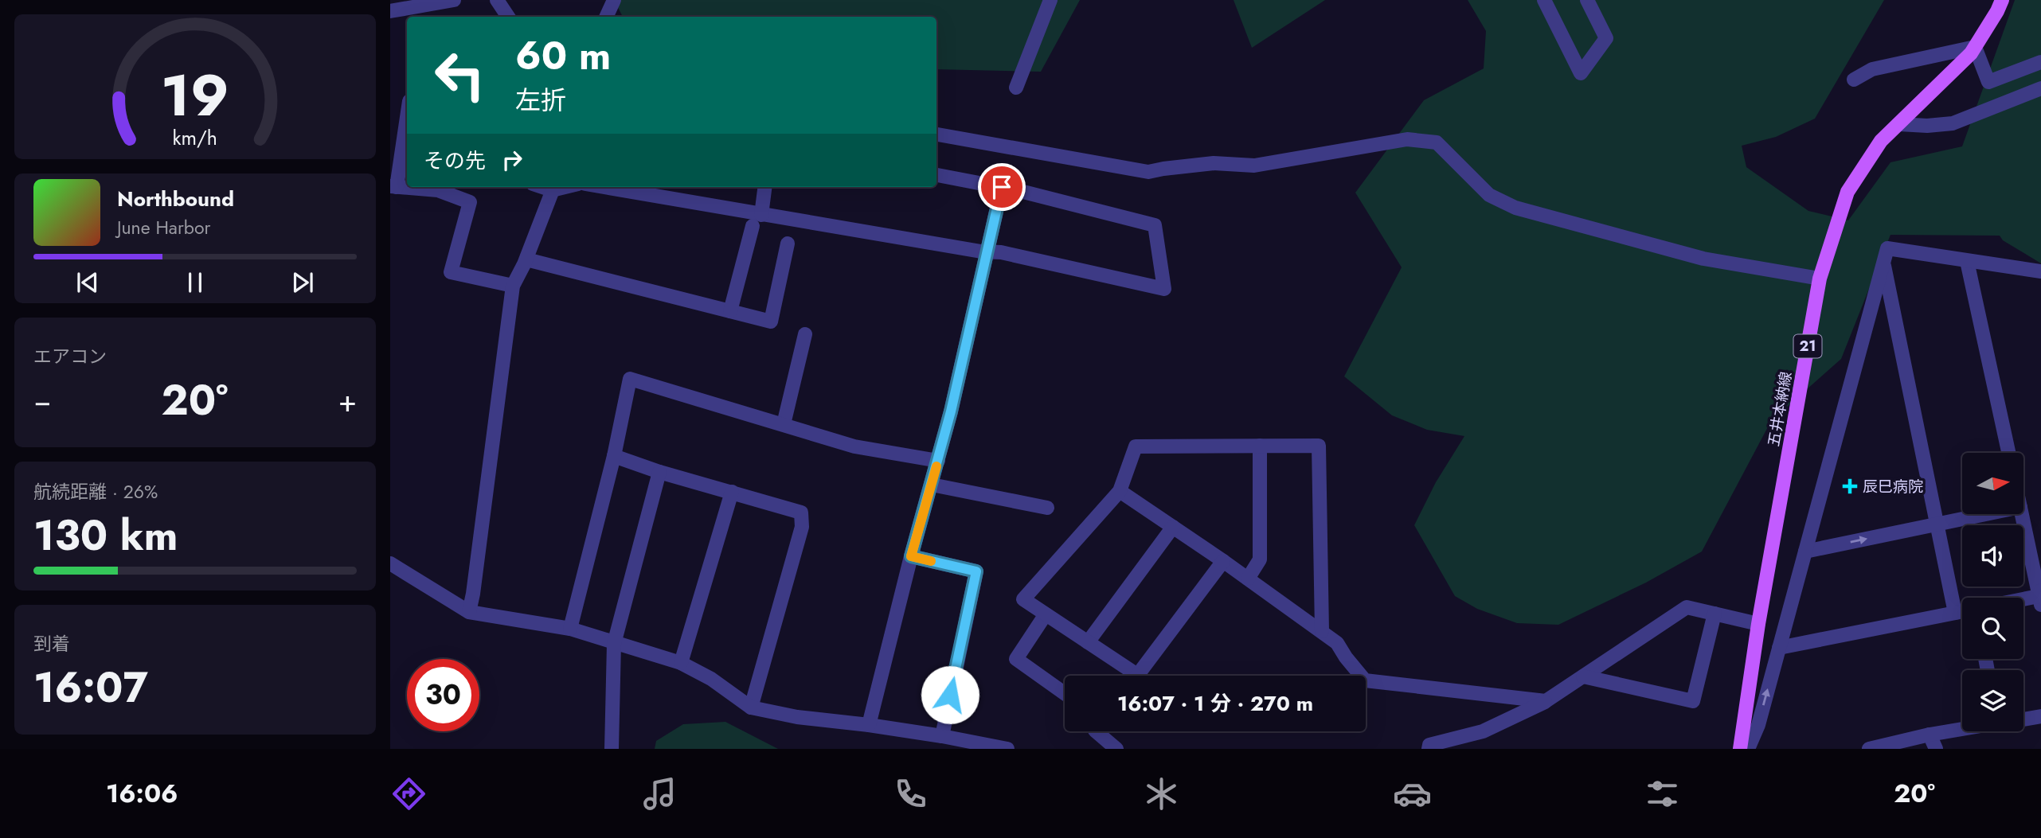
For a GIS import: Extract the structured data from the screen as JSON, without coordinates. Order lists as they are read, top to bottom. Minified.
{"streets":{"main road":["21","五井本納線"]},"places":{"health":["辰巳病院"]},"north":"right","page":{"turn":["60 m","左折"],"then":"その先","song":["Northbound","June Harbor"],"tile":["エアコン",["航続距離 · 26%","130 km"],["到着","16:07"]],"heat":["−","20°","+"],"limit":"30","trip":"16:07 · 1 分 · 270 m","tabs":["16:06","20°"],"gauge":["19","km/h"]}}
